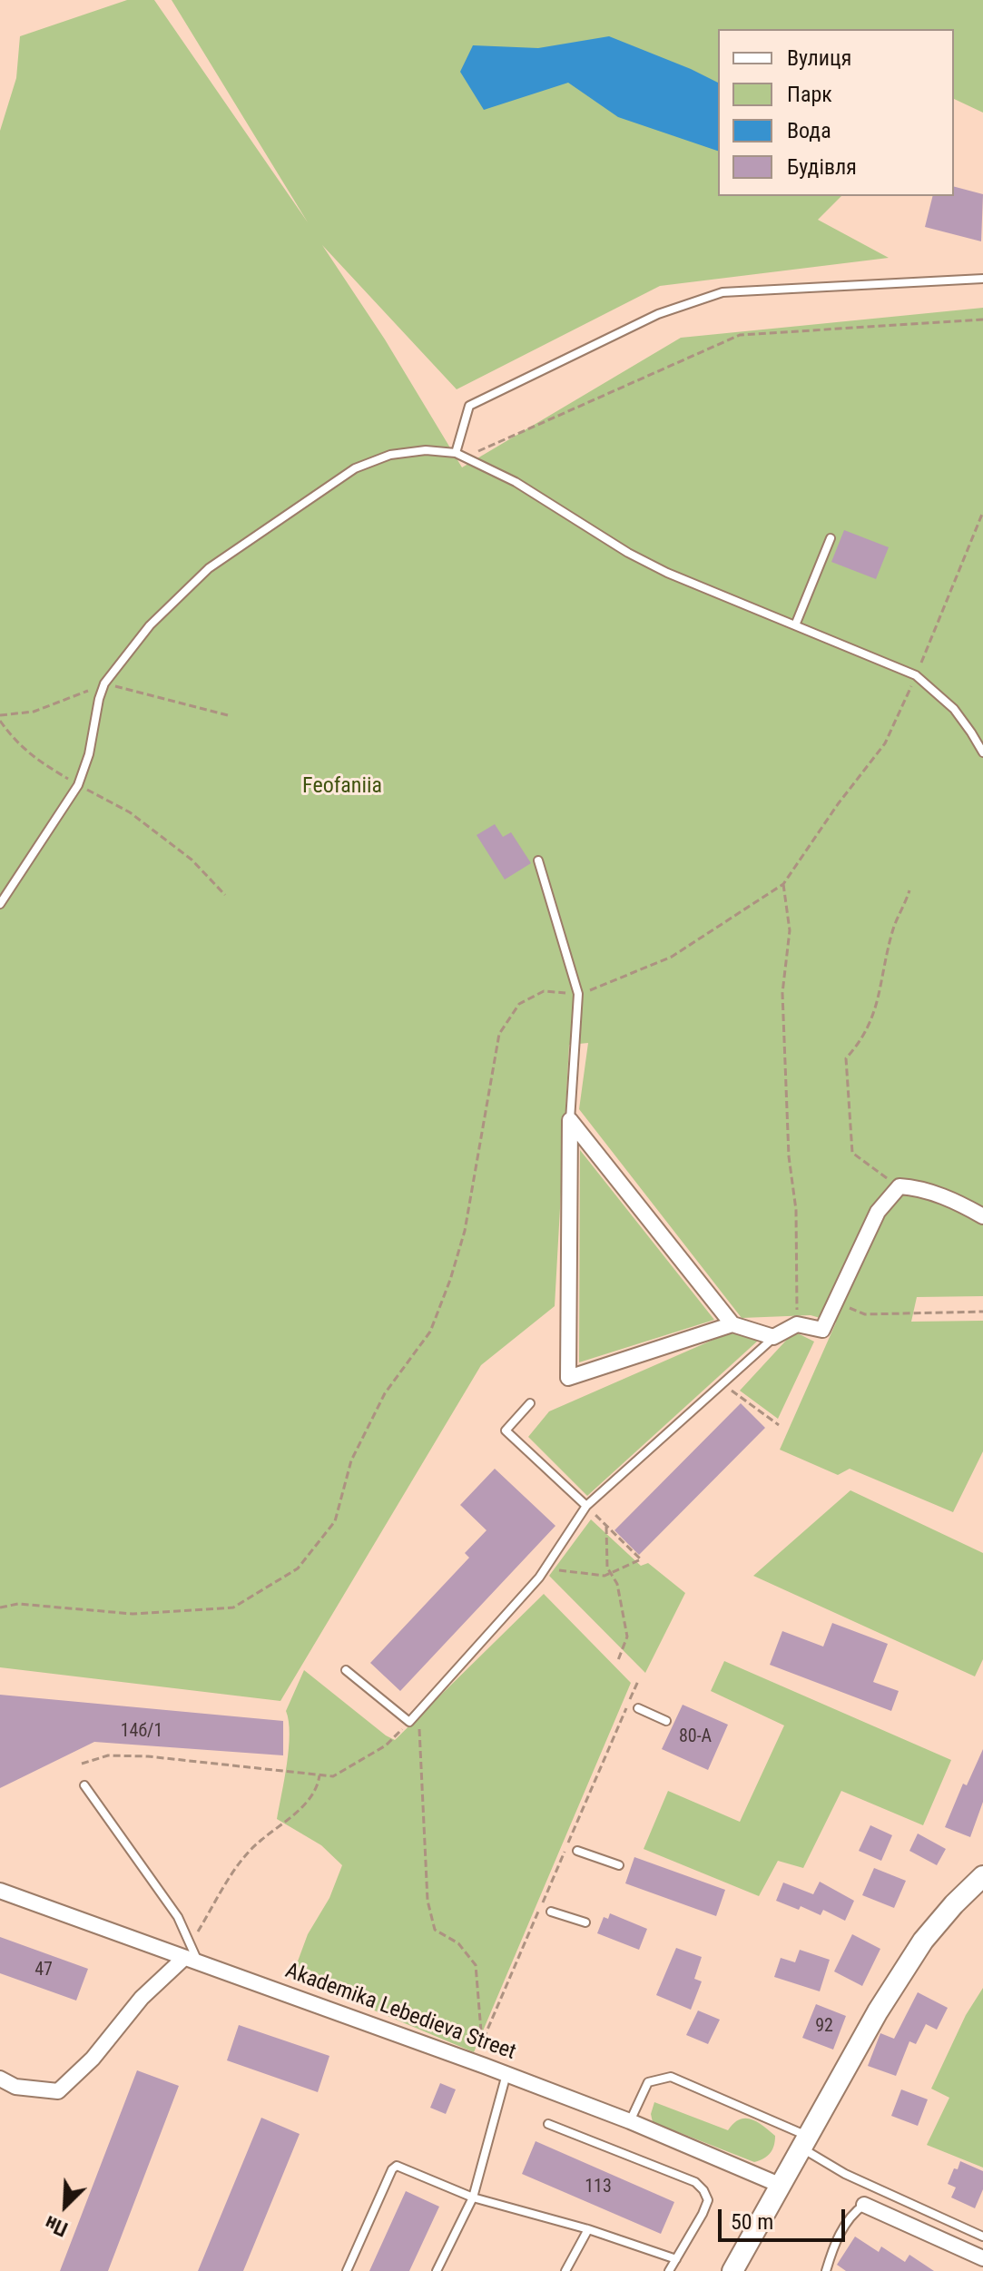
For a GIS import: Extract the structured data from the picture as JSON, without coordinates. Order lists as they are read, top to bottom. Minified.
{"streets":{"street":["Akademika Lebedieva Street"]},"parks":["Feofaniia"],"house_numbers":["14б/1","80-А","47","92","113"],"legend":["Вулиця","Парк","Вода","Будівля"],"scale_bar":"50 m","north":"bottom left"}
